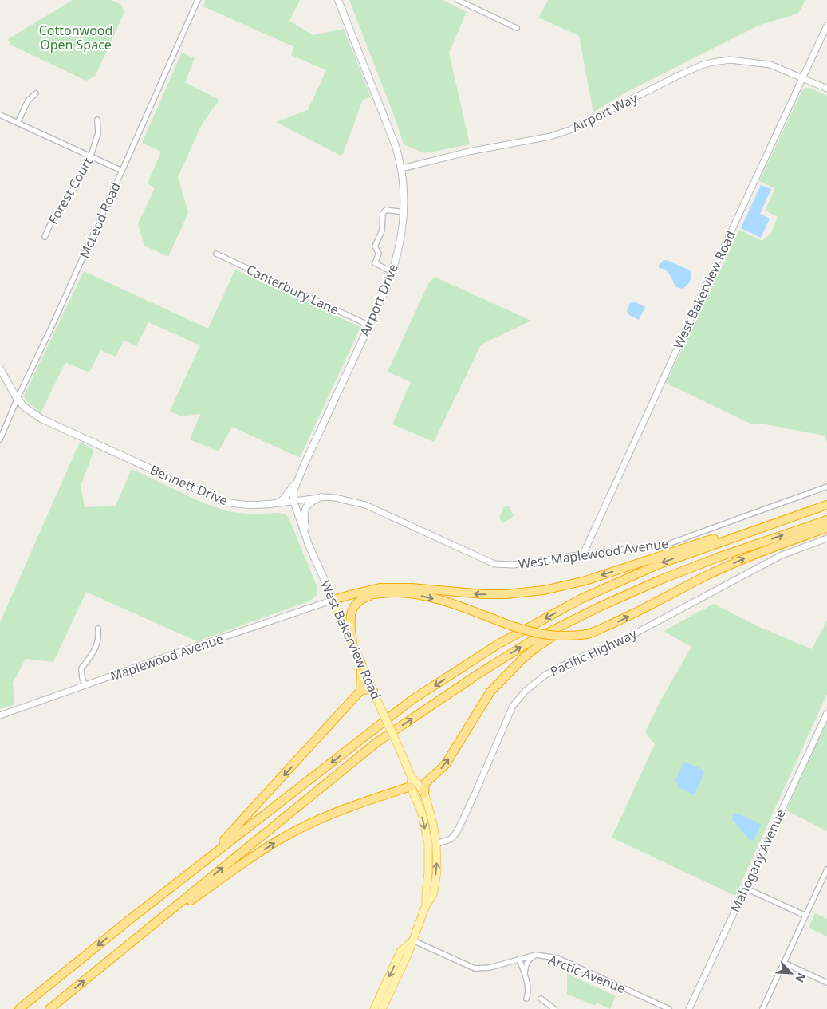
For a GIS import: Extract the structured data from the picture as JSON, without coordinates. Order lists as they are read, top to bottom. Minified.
{"streets":{"main road":["West Bakerview Road","Airport Drive","Bennett Drive"],"street":["Airport Way","Forest Court","McLeod Road","Canterbury Lane","West Maplewood Avenue","Pacific Highway","Maplewood Avenue","Mahogany Avenue","Arctic Avenue"]},"crossings":[["Airport Way","West Bakerview Road"],["Airport Way","Airport Drive"],["McLeod Road","Bennett Drive"],["Canterbury Lane","Airport Drive"],["West Bakerview Road","Airport Drive"],["West Bakerview Road","Bennett Drive"],["West Bakerview Road","West Maplewood Avenue"],["West Bakerview Road","Pacific Highway"],["West Bakerview Road","Maplewood Avenue"],["West Bakerview Road","Arctic Avenue"],["Airport Drive","Bennett Drive"],["Bennett Drive","West Maplewood Avenue"]],"parks":["Cottonwood Open Space"],"north":"bottom right"}
